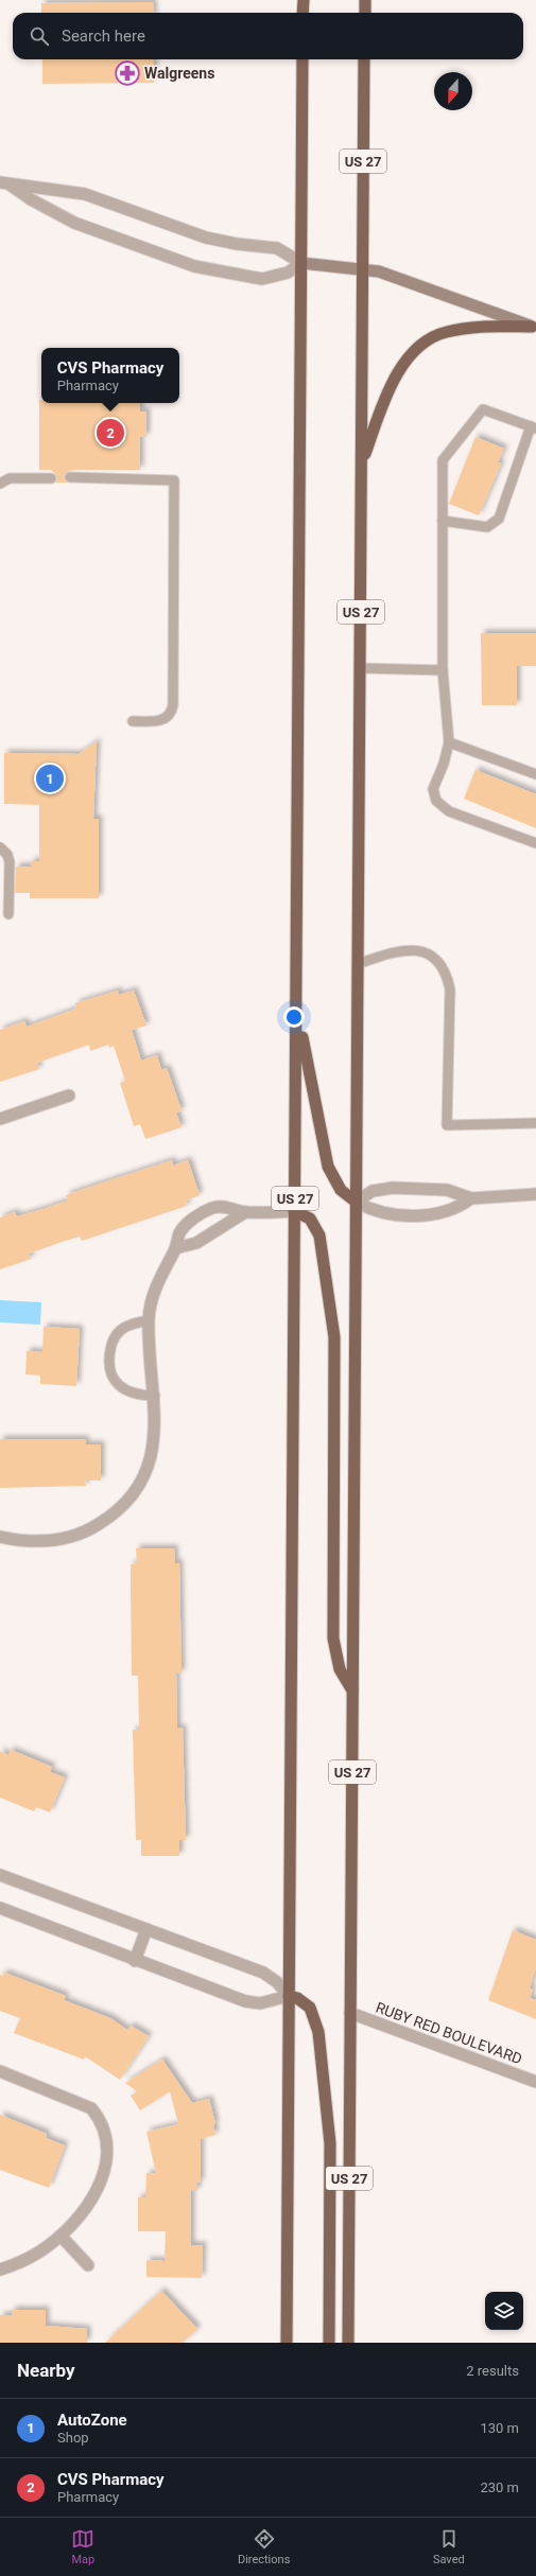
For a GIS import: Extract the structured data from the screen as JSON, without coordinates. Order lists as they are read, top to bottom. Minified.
{"streets":{"highway":["US 27"],"street":["RUBY RED BOULEVARD"]},"crossings":[["US 27","RUBY RED BOULEVARD"]],"places":{"pharmacy":["Walgreens"]},"north":"bottom","page":{"search":"Search here","popup":["CVS Pharmacy","Pharmacy"],"pins":["2","1"],"heading":["Nearby","2 results"],"list":[{"mark":"1","name":"AutoZone","note":"Shop","value":"130 m"},{"mark":"2","name":"CVS Pharmacy","note":"Pharmacy","value":"230 m"}],"nav":["Map","Directions","Saved"]}}
